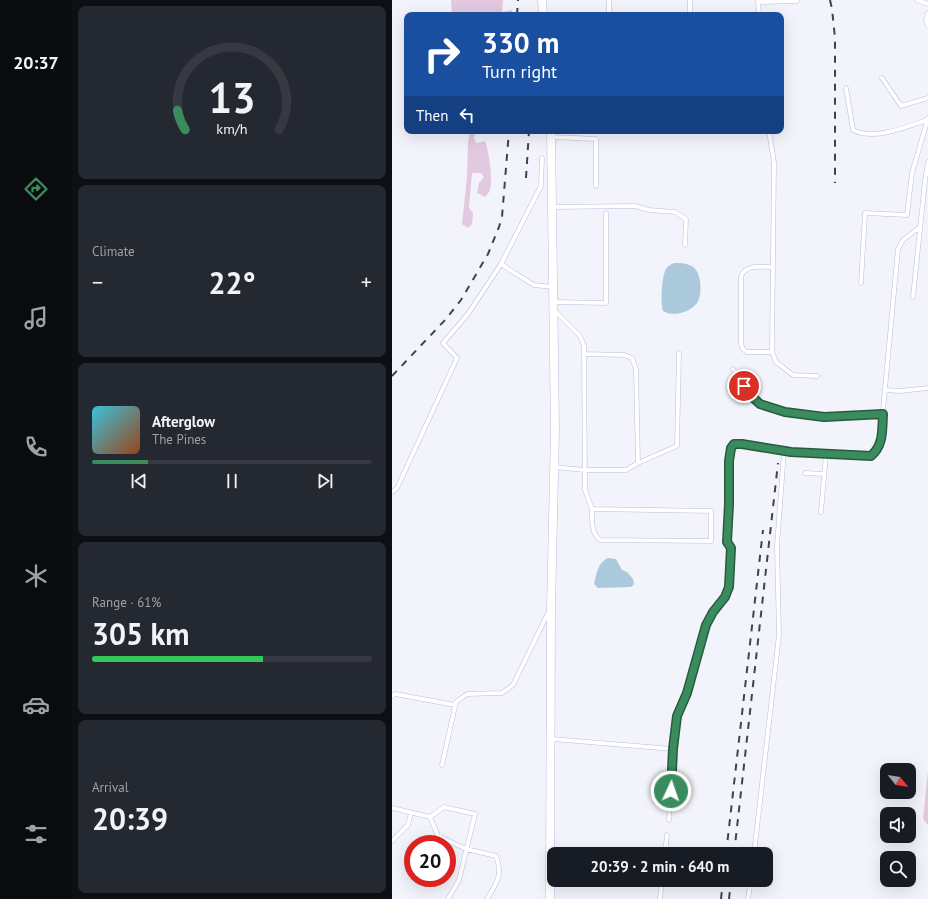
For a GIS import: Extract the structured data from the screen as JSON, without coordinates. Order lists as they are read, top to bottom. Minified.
{"north":"bottom right","page":{"tabs":"20:37","turn":["330 m","Turn right"],"then":"Then","tile":["Climate",["Range · 61%","305 km"],["Arrival","20:39"]],"heat":["−","22°","+"],"song":["Afterglow","The Pines"],"limit":"20","trip":"20:39 · 2 min · 640 m","gauge":["13","km/h"]}}
